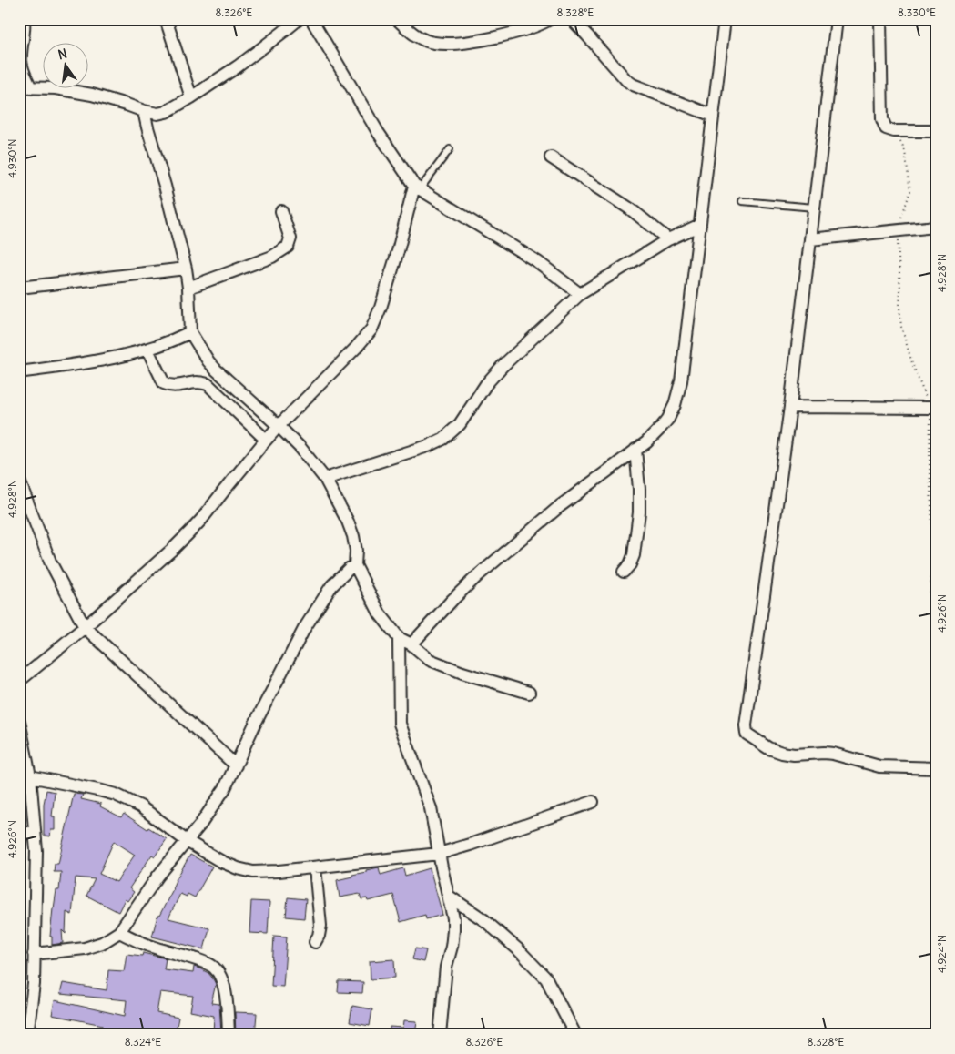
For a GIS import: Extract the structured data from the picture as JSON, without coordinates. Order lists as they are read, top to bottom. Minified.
{"north":"top","coordinates":["8.326°E","8.328°E","8.330°E","4.930°N","4.928°N","4.926°N","4.924°N","8.324°E"]}
